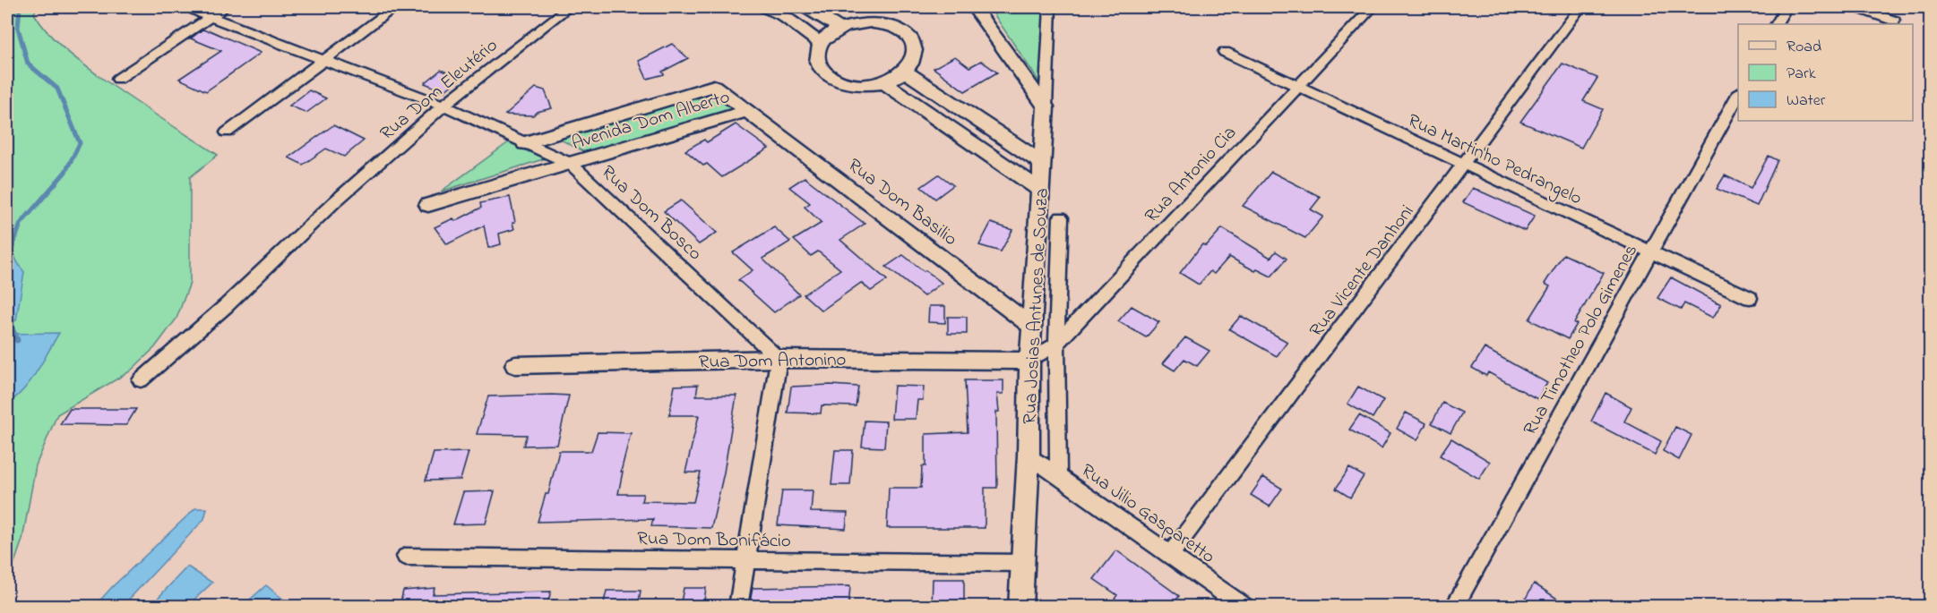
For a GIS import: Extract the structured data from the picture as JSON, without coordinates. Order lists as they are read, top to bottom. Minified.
{"streets":{"street":["Rua Dom Eleutério","Avenida Dom Alberto","Rua Martinho Pedrangelo","Rua Antonio Cia","Rua Dom Basilio","Rua Dom Bosco","Rua Vicente Danhoni","Rua Josias Antunes de Souza","Rua Timotheo Polo Gimenes","Rua Dom Antonino","Rua Jilio Gasparetto","Rua Dom Bonifácio"]},"crossings":[["Rua Dom Eleutério","Rua Dom Bosco"],["Avenida Dom Alberto","Rua Dom Basilio"],["Avenida Dom Alberto","Rua Dom Bosco"],["Rua Martinho Pedrangelo","Rua Antonio Cia"],["Rua Martinho Pedrangelo","Rua Vicente Danhoni"],["Rua Martinho Pedrangelo","Rua Timotheo Polo Gimenes"],["Rua Antonio Cia","Rua Josias Antunes de Souza"],["Rua Antonio Cia","Rua Dom Antonino"],["Rua Dom Basilio","Rua Josias Antunes de Souza"],["Rua Dom Bosco","Rua Dom Antonino"],["Rua Vicente Danhoni","Rua Jilio Gasparetto"],["Rua Josias Antunes de Souza","Rua Dom Antonino"],["Rua Josias Antunes de Souza","Rua Jilio Gasparetto"],["Rua Josias Antunes de Souza","Rua Dom Bonifácio"]],"legend":["Road","Park","Water"]}
